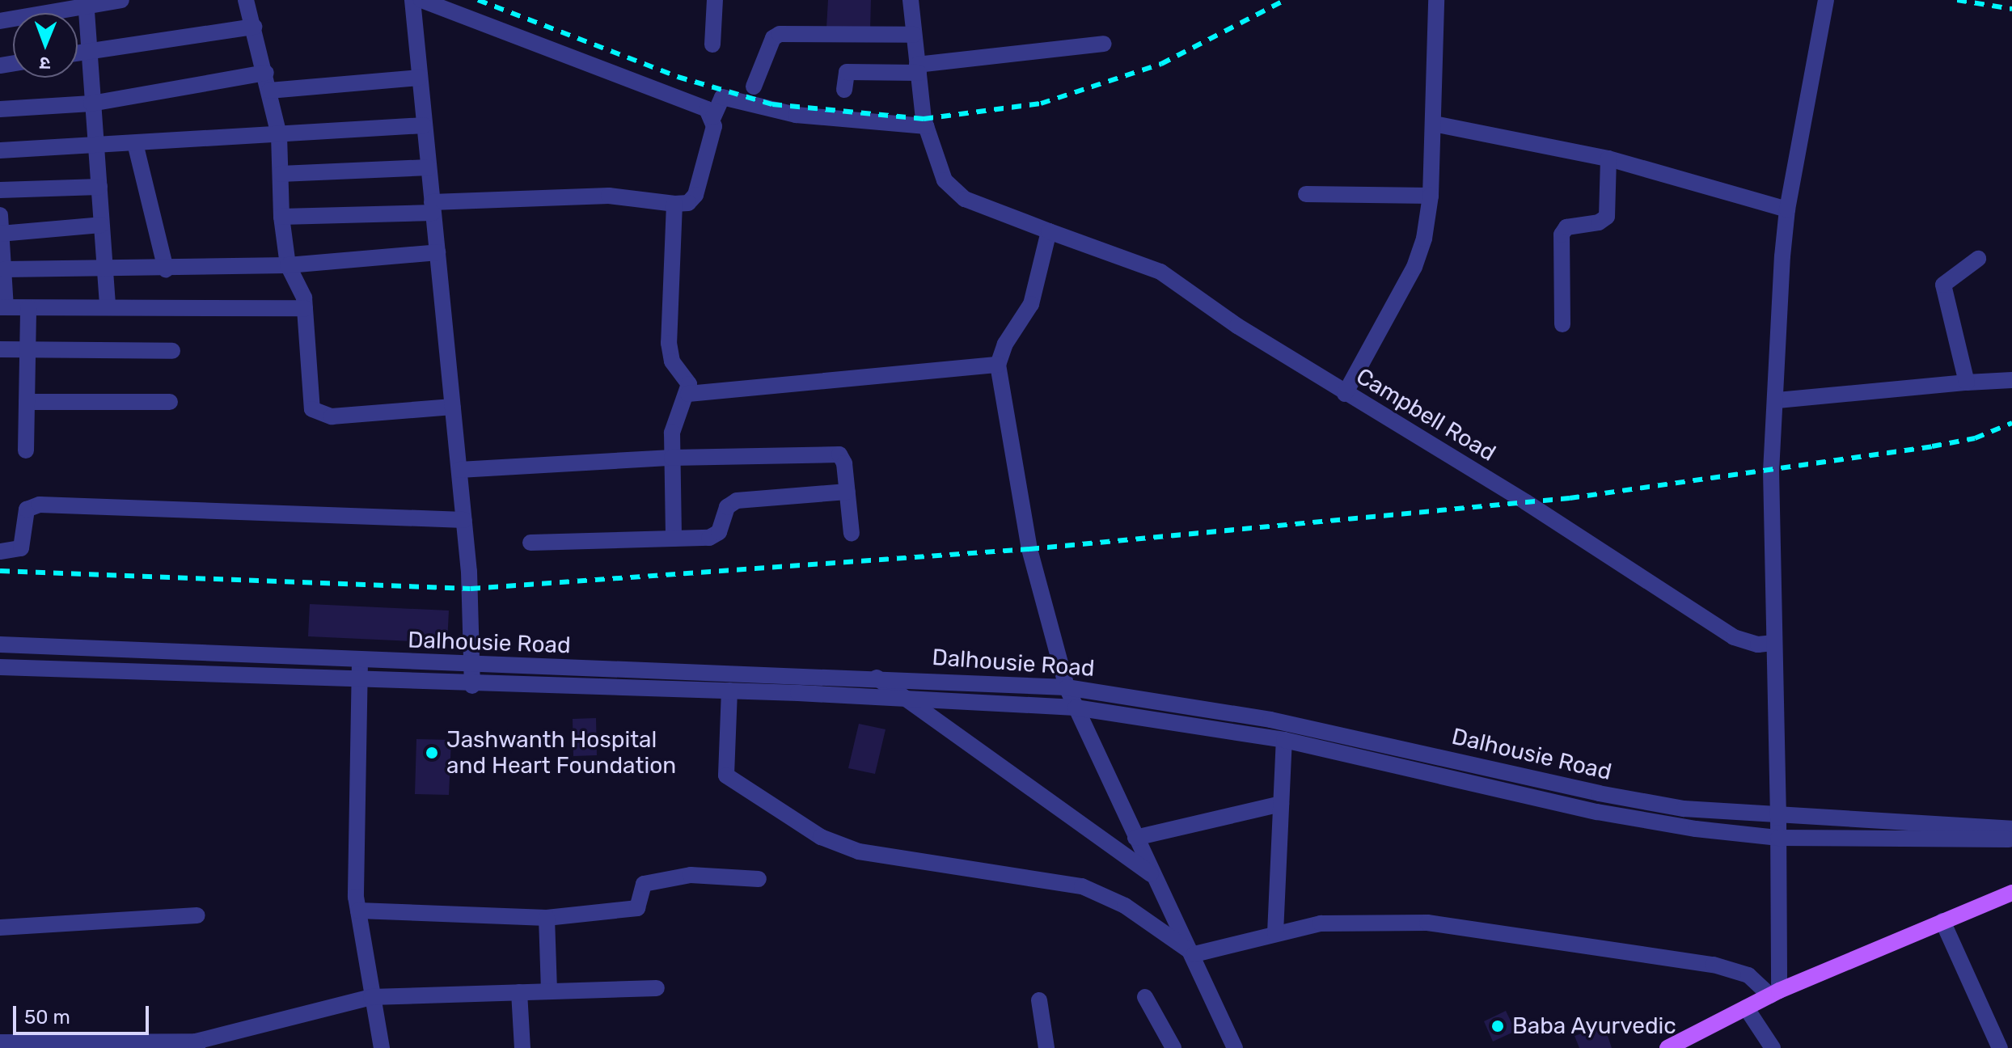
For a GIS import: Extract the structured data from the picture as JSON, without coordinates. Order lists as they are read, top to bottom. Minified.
{"streets":{"street":["Campbell Road","Dalhousie Road"]},"places":["Jashwanth Hospital and Heart Foundation","Baba Ayurvedic"],"scale_bar":"50 m","north":"bottom"}
